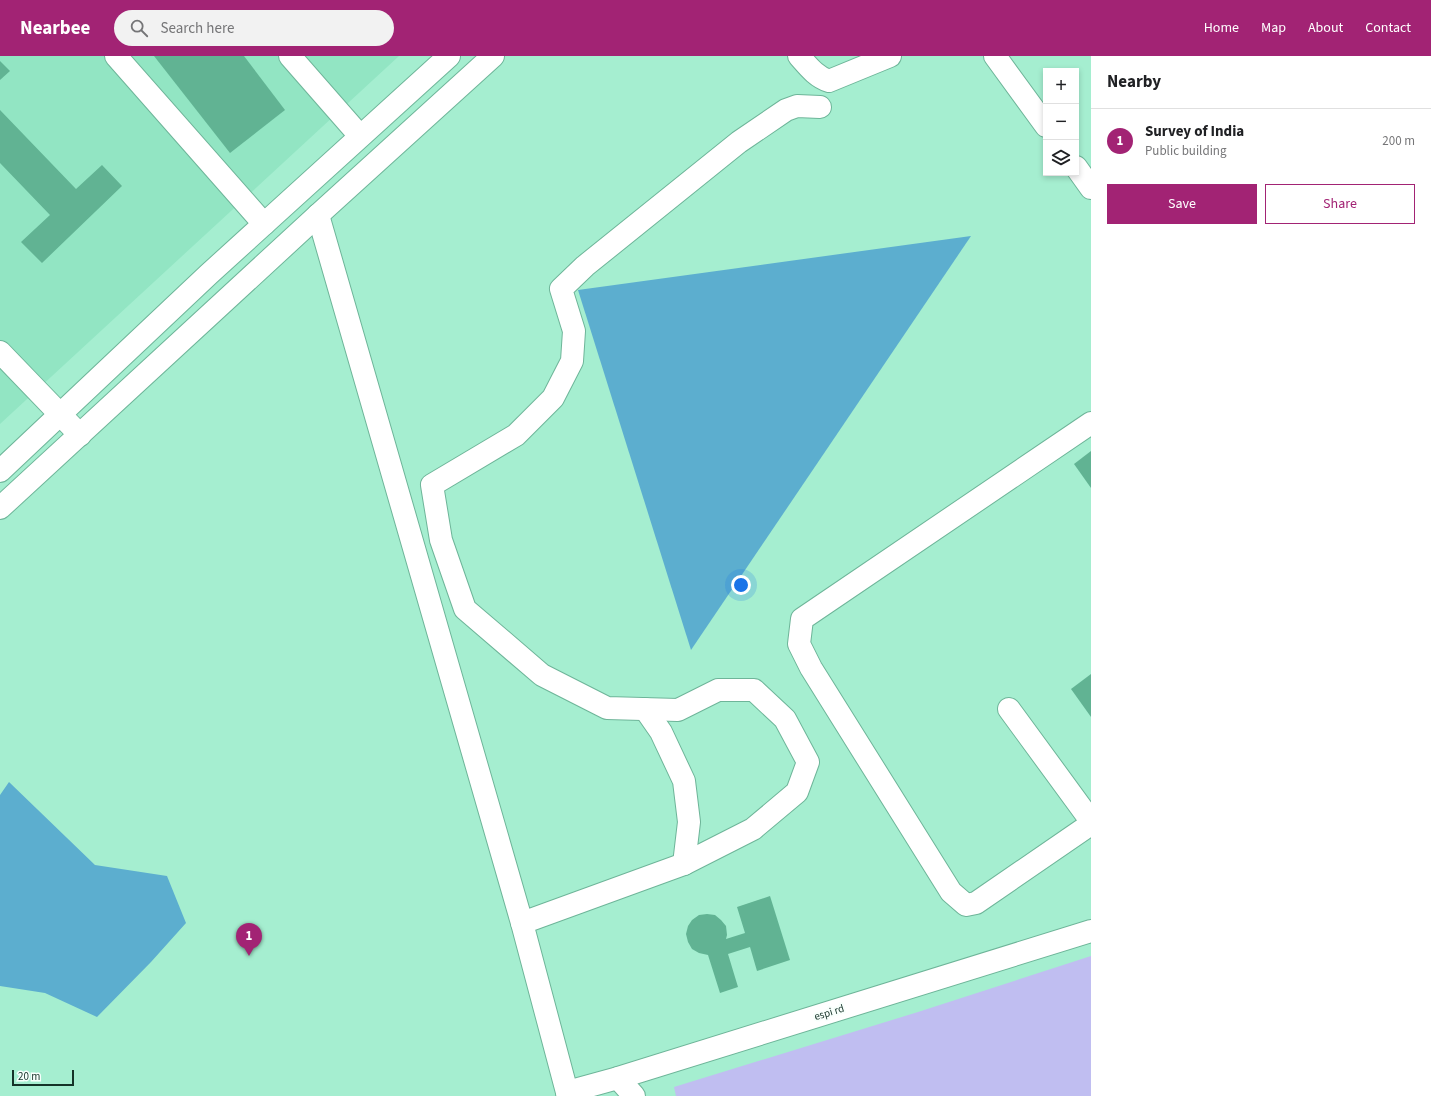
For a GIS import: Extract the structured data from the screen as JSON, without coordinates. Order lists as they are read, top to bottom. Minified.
{"streets":{"main road":["espi rd"]},"scale_bar":"20 m","page":{"header":"Nearbee","search":"Search here","nav":["Home","Map","About","Contact"],"heading":"Nearby","map_buttons":["+","−"],"list":[{"mark":"1","name":"Survey of India","note":"Public building","value":"200 m"}],"buttons":["Save","Share"],"pins":"1","scale":"20 m"}}
